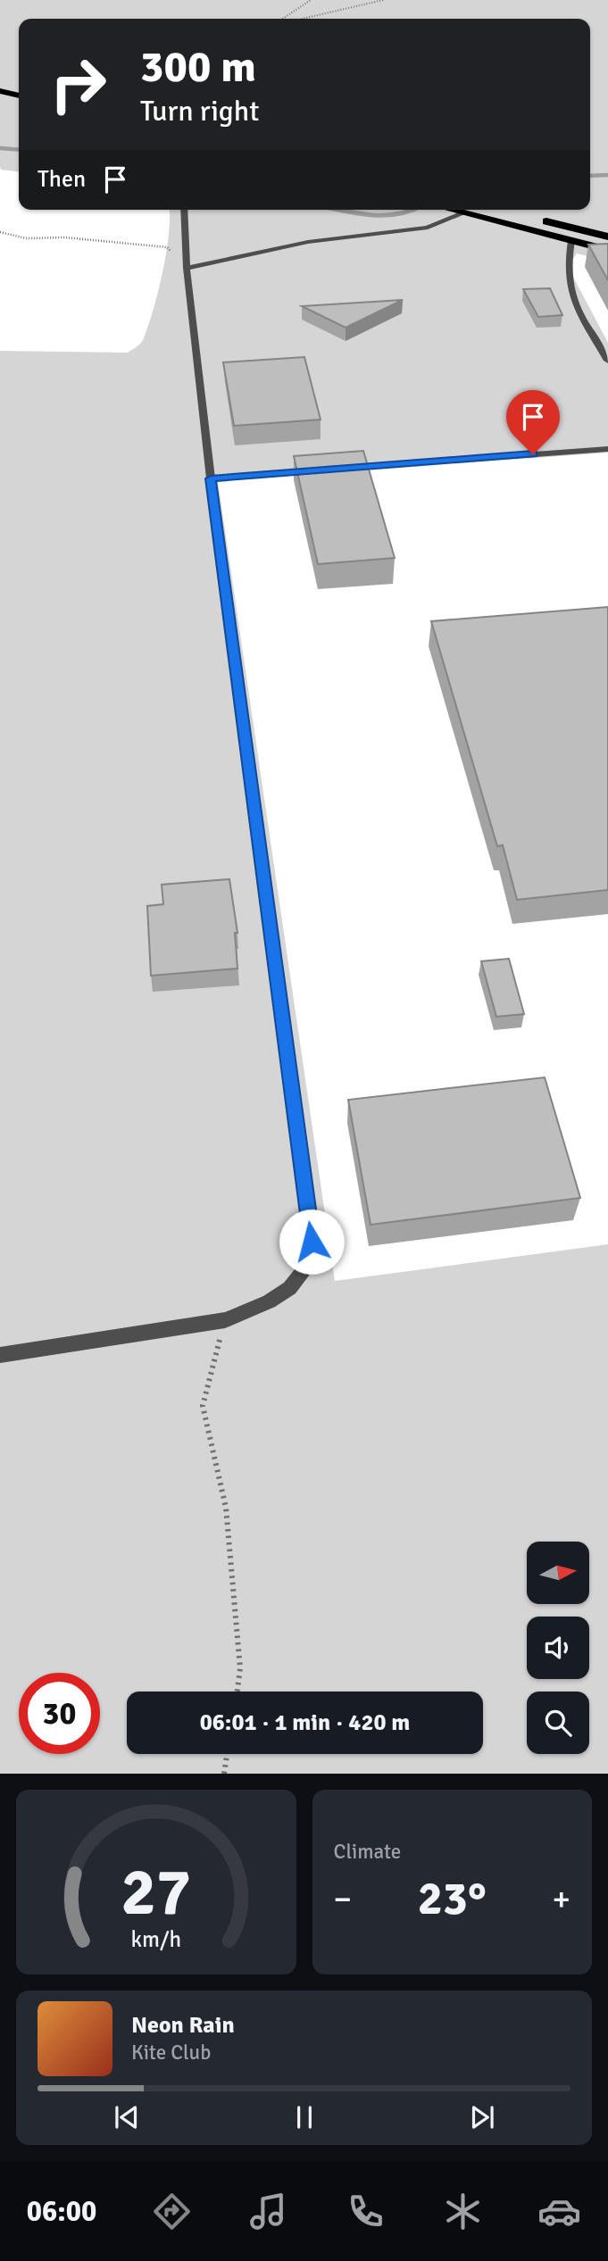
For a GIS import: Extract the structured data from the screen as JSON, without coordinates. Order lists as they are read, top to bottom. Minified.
{"north":"right","page":{"turn":["300 m","Turn right"],"then":"Then","limit":"30","trip":"06:01 · 1 min · 420 m","tile":"Climate","heat":["−","23°","+"],"song":["Neon Rain","Kite Club"],"tabs":"06:00","gauge":["27","km/h"]}}
